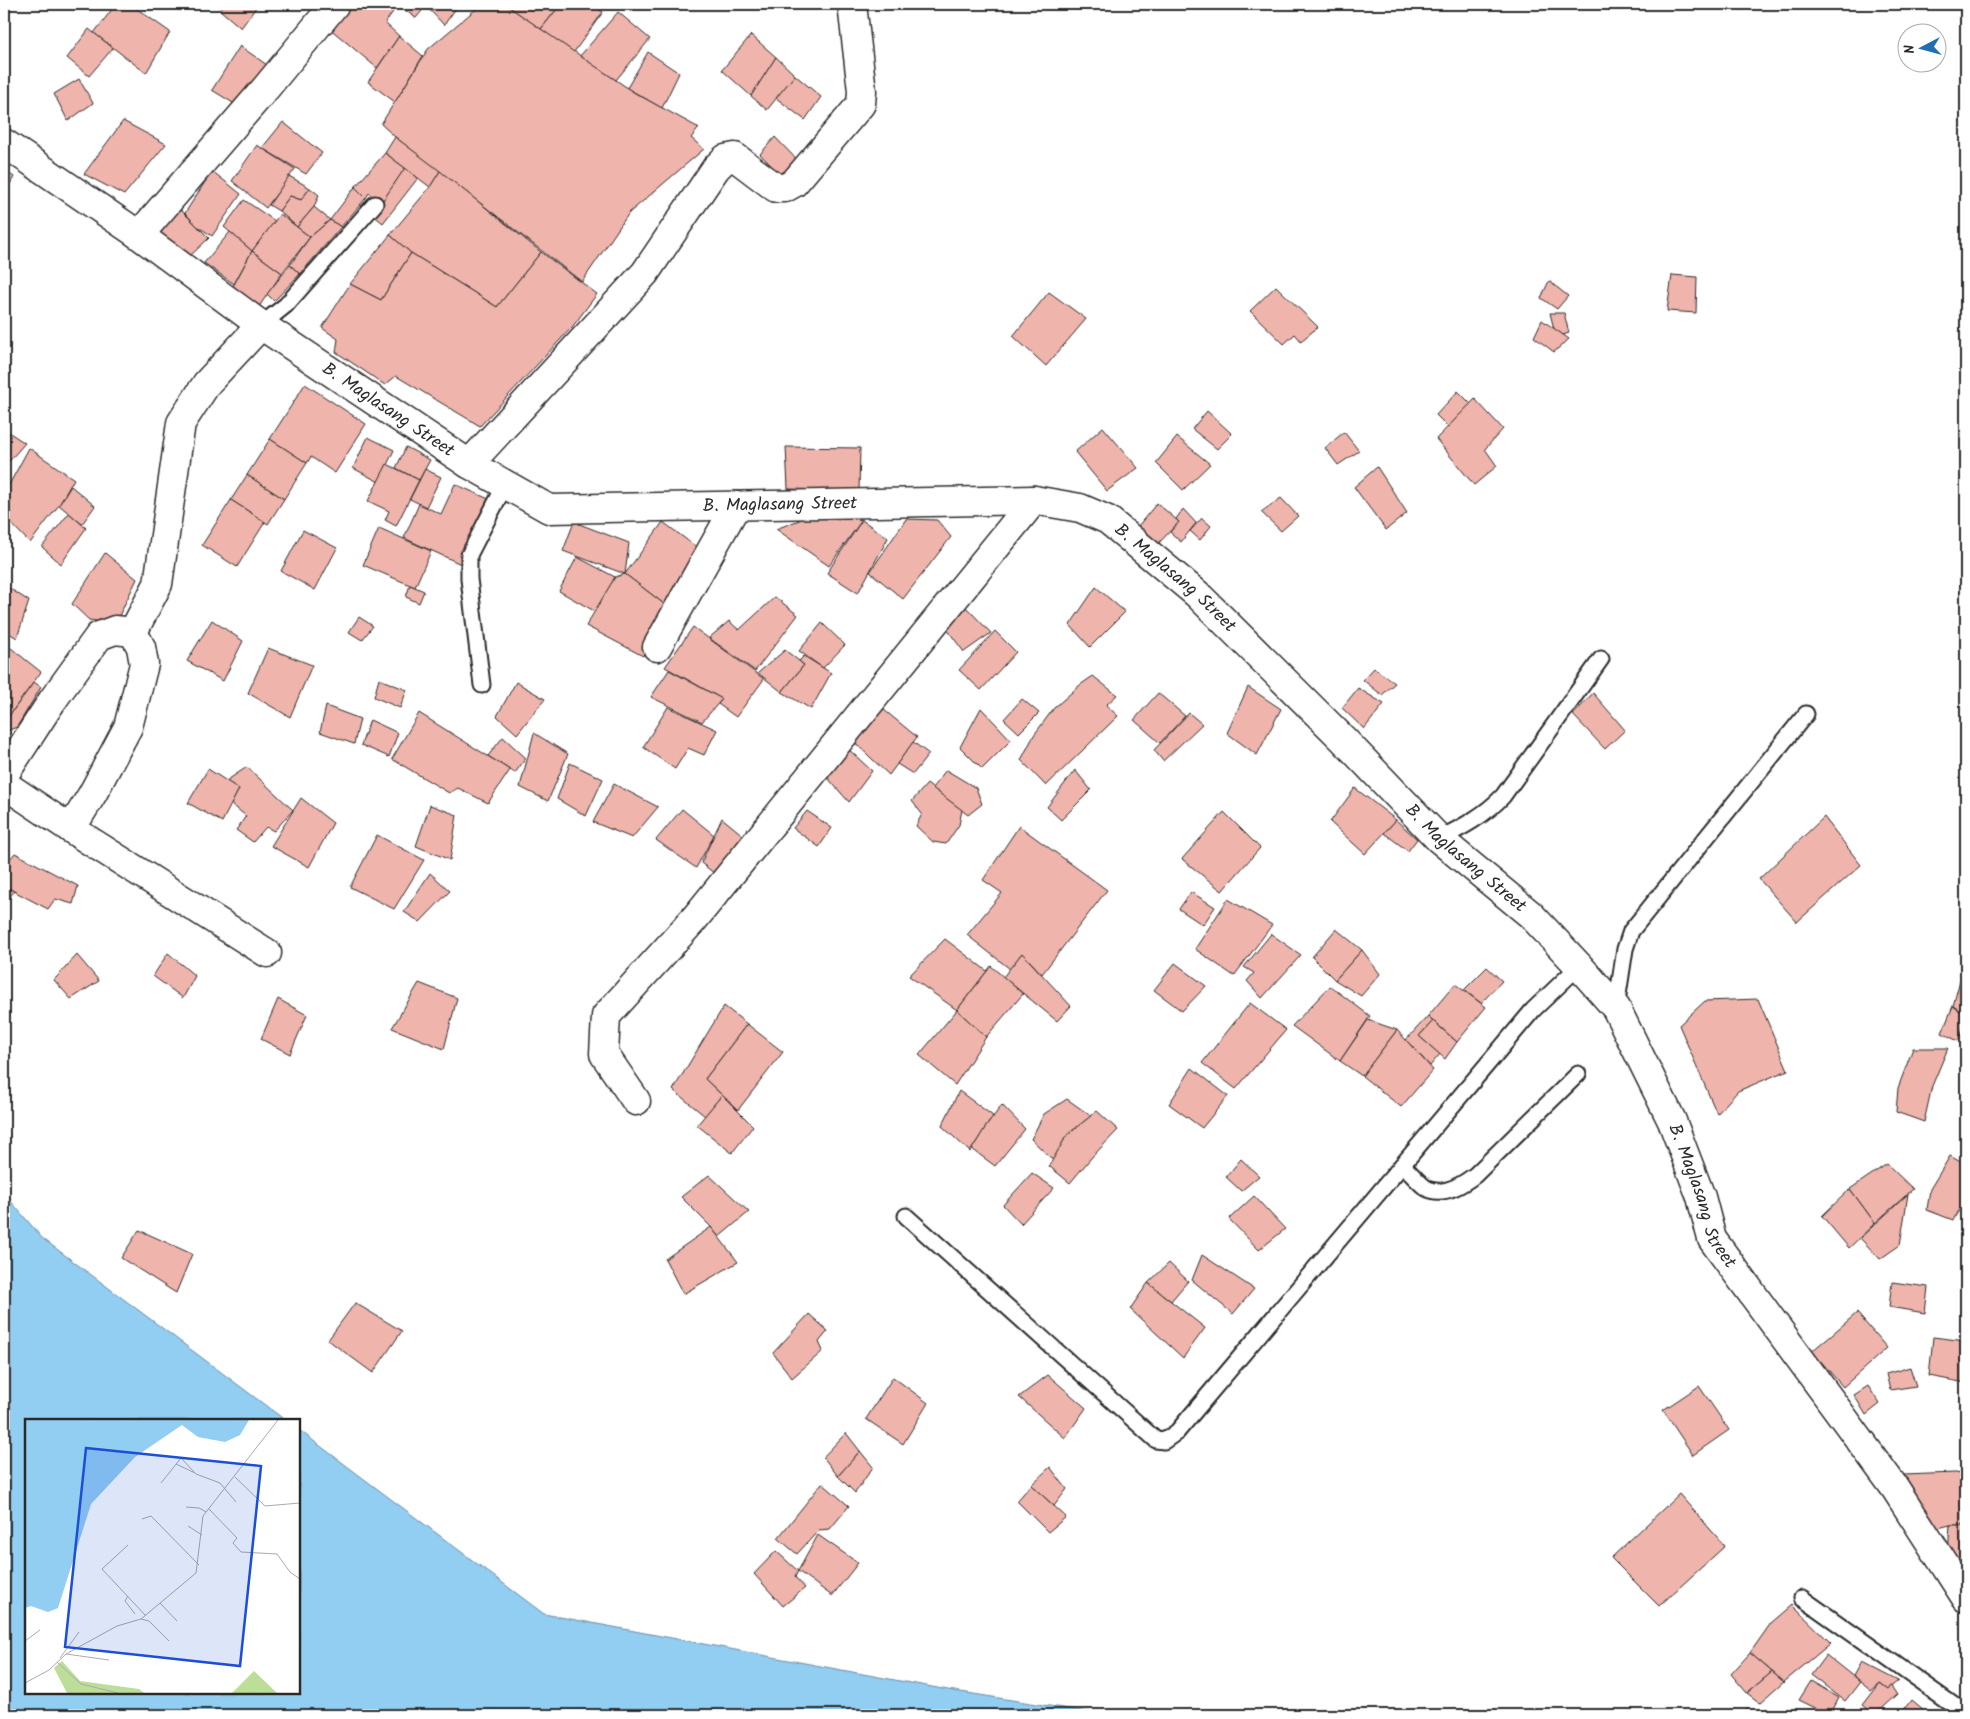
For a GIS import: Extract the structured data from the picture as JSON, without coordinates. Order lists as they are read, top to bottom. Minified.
{"streets":{"street":["B. Maglasang Street"]},"north":"left"}
